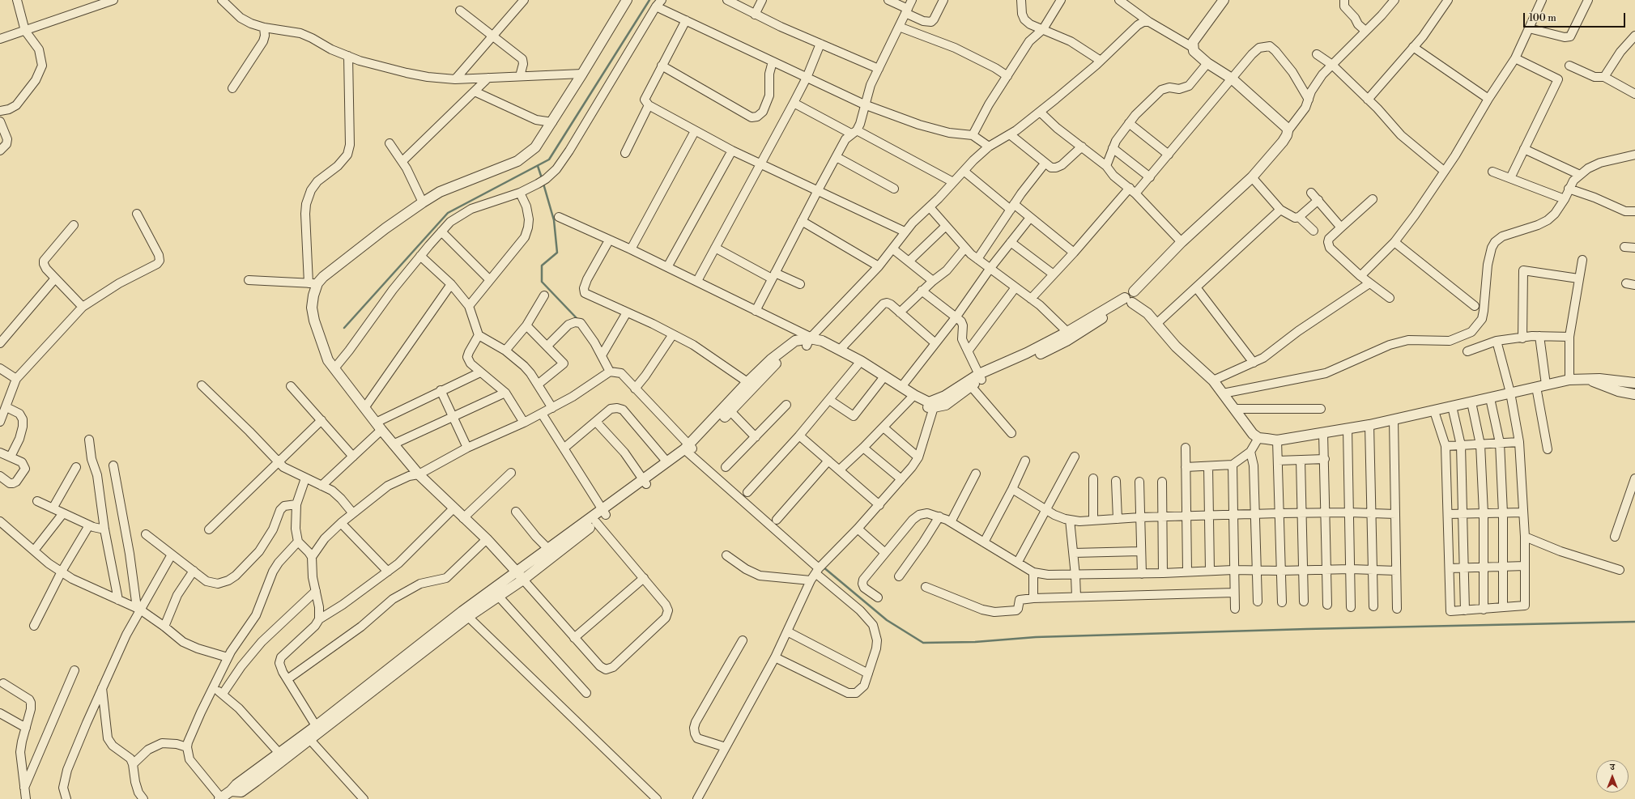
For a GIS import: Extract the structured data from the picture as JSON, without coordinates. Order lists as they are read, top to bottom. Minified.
{"scale_bar":"100 m","north":"top"}
